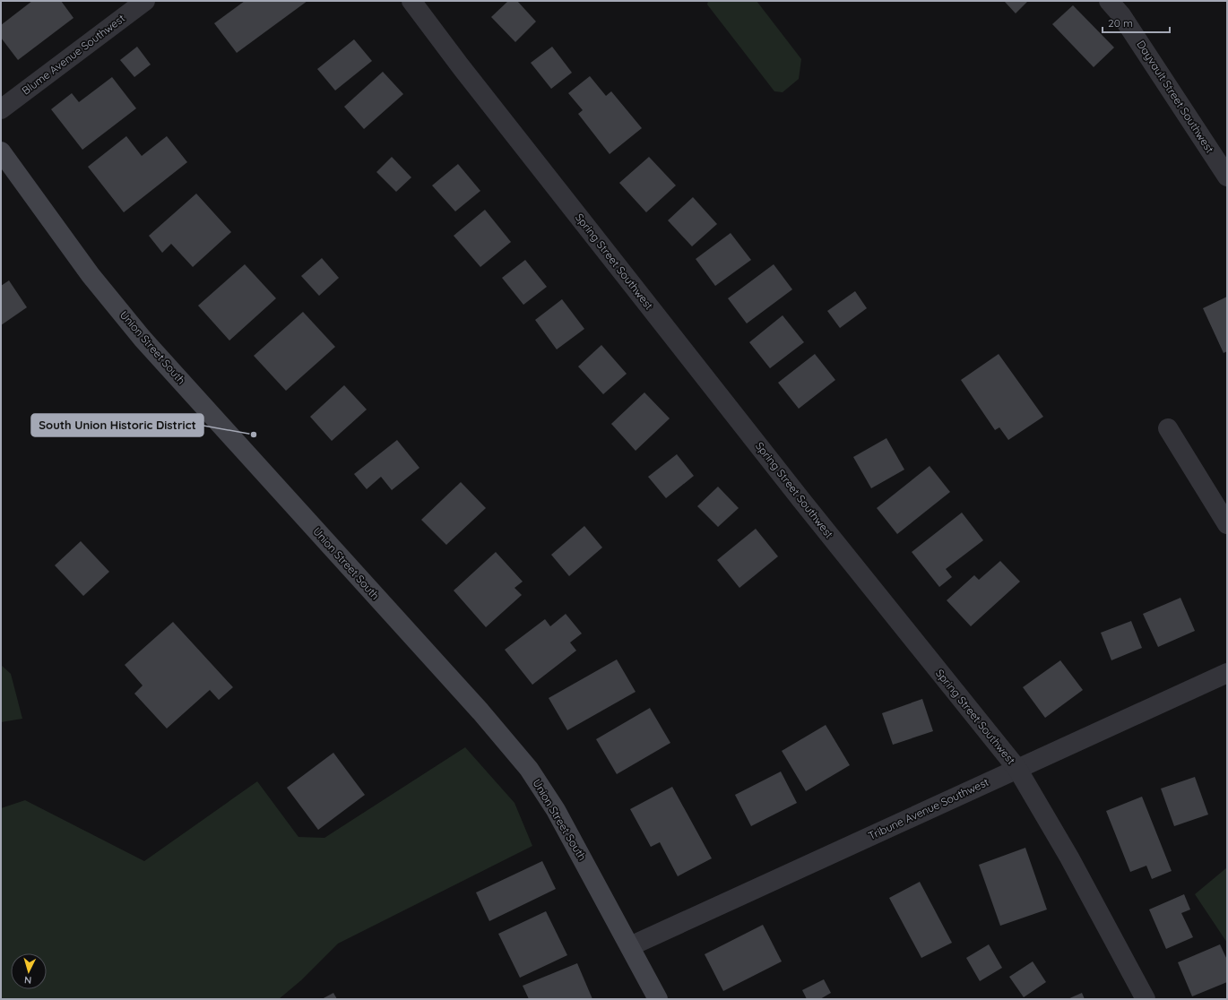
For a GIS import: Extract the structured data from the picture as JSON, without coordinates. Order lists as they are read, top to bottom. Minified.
{"streets":{"main road":["Union Street South"],"street":["Blume Avenue Southwest","Dayvault Street Southwest","Spring Street Southwest","Tribune Avenue Southwest"]},"crossings":[["Spring Street Southwest","Tribune Avenue Southwest"],["Union Street South","Tribune Avenue Southwest"]],"places":["South Union Historic District"],"scale_bar":"20 m","north":"bottom"}
